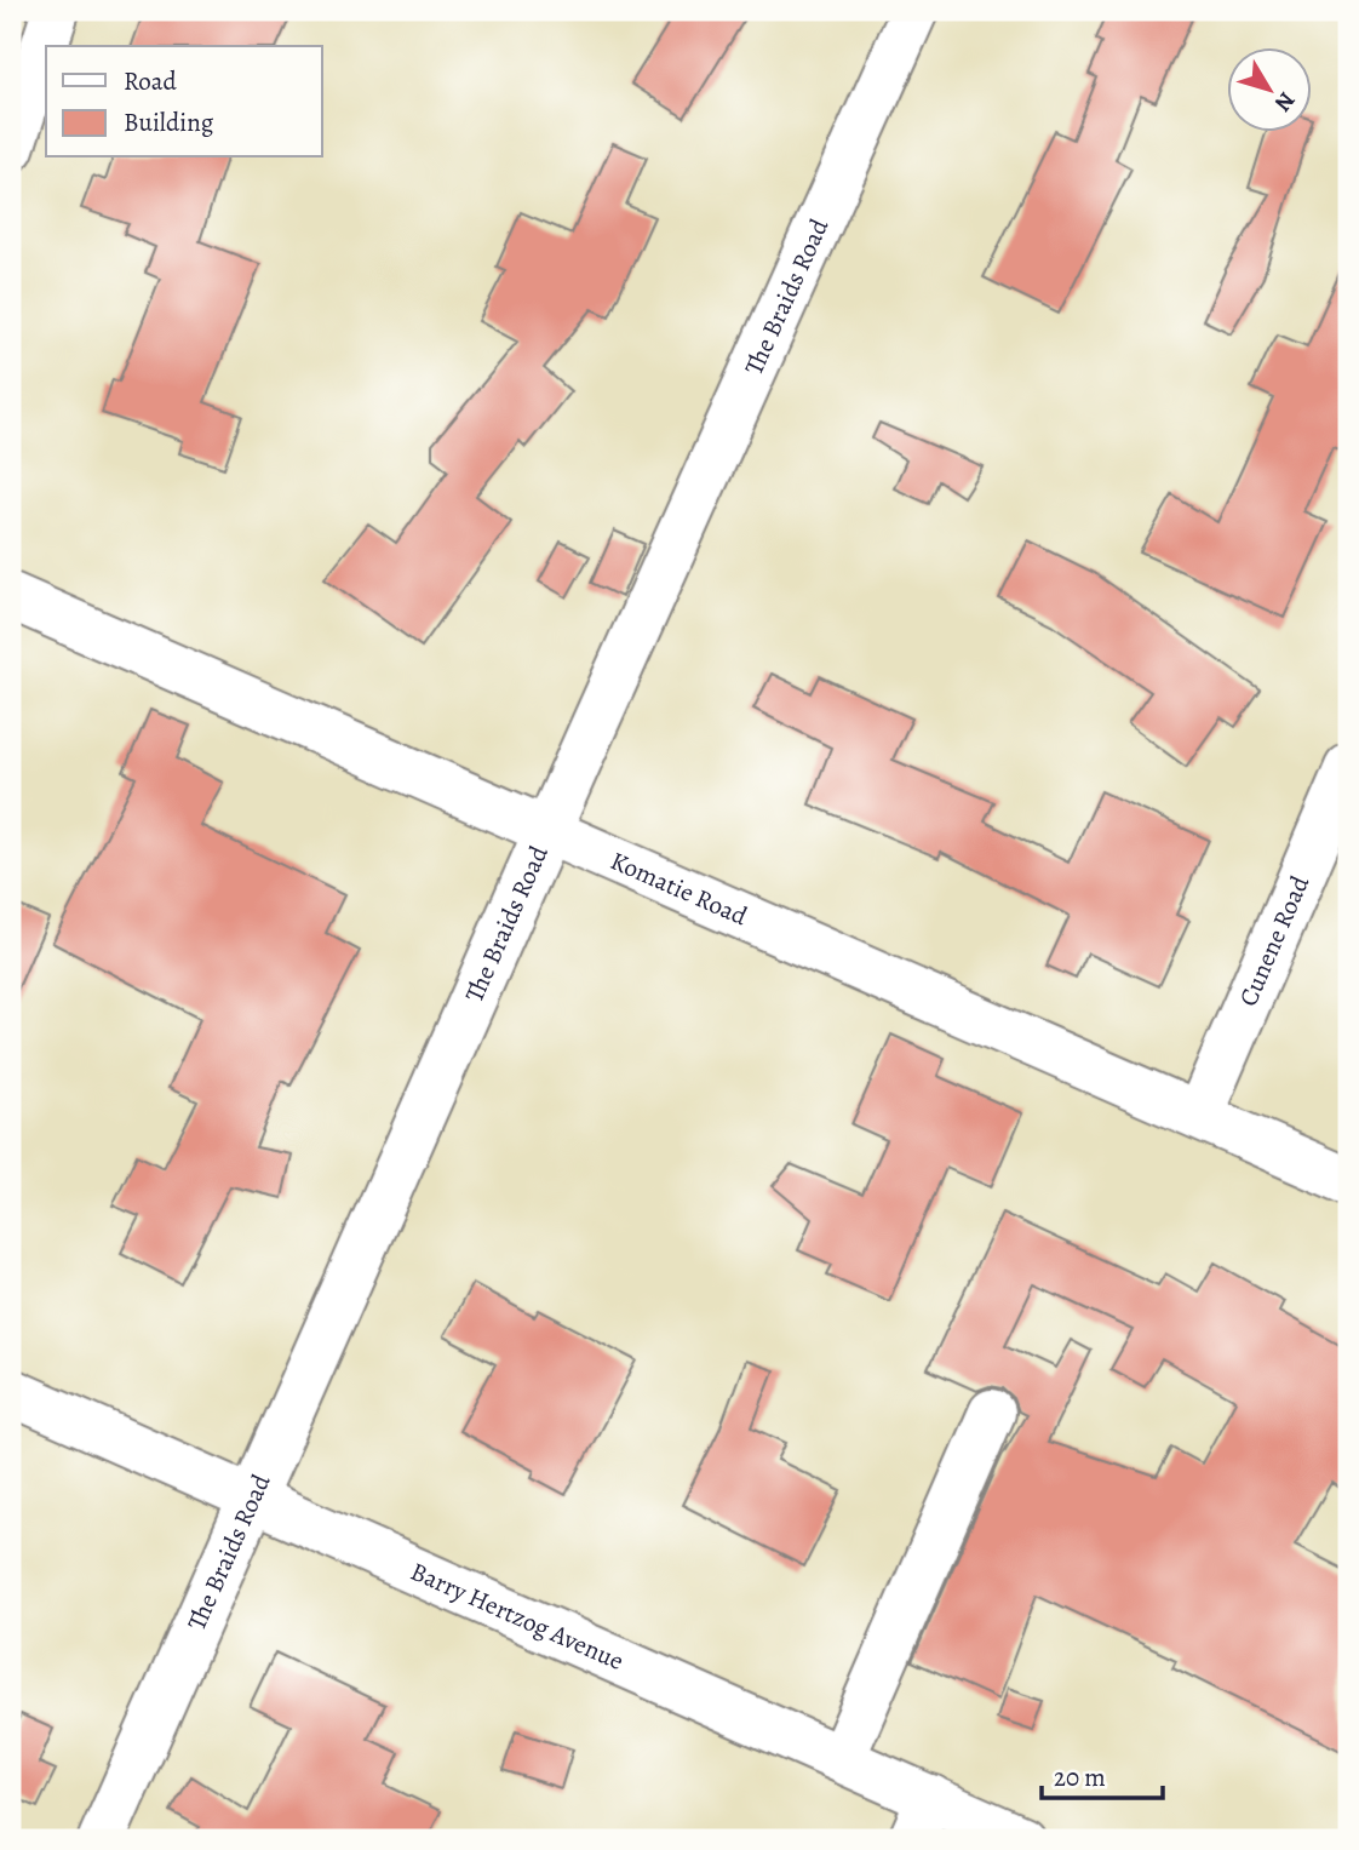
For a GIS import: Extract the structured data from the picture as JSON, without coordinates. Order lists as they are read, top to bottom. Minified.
{"streets":{"street":["The Braids Road","Komatie Road","Cunene Road","Barry Hertzog Avenue"]},"crossings":[["The Braids Road","Komatie Road"],["The Braids Road","Barry Hertzog Avenue"],["Komatie Road","Cunene Road"]],"legend":["Road","Building"],"scale_bar":"20 m","north":"bottom right"}
